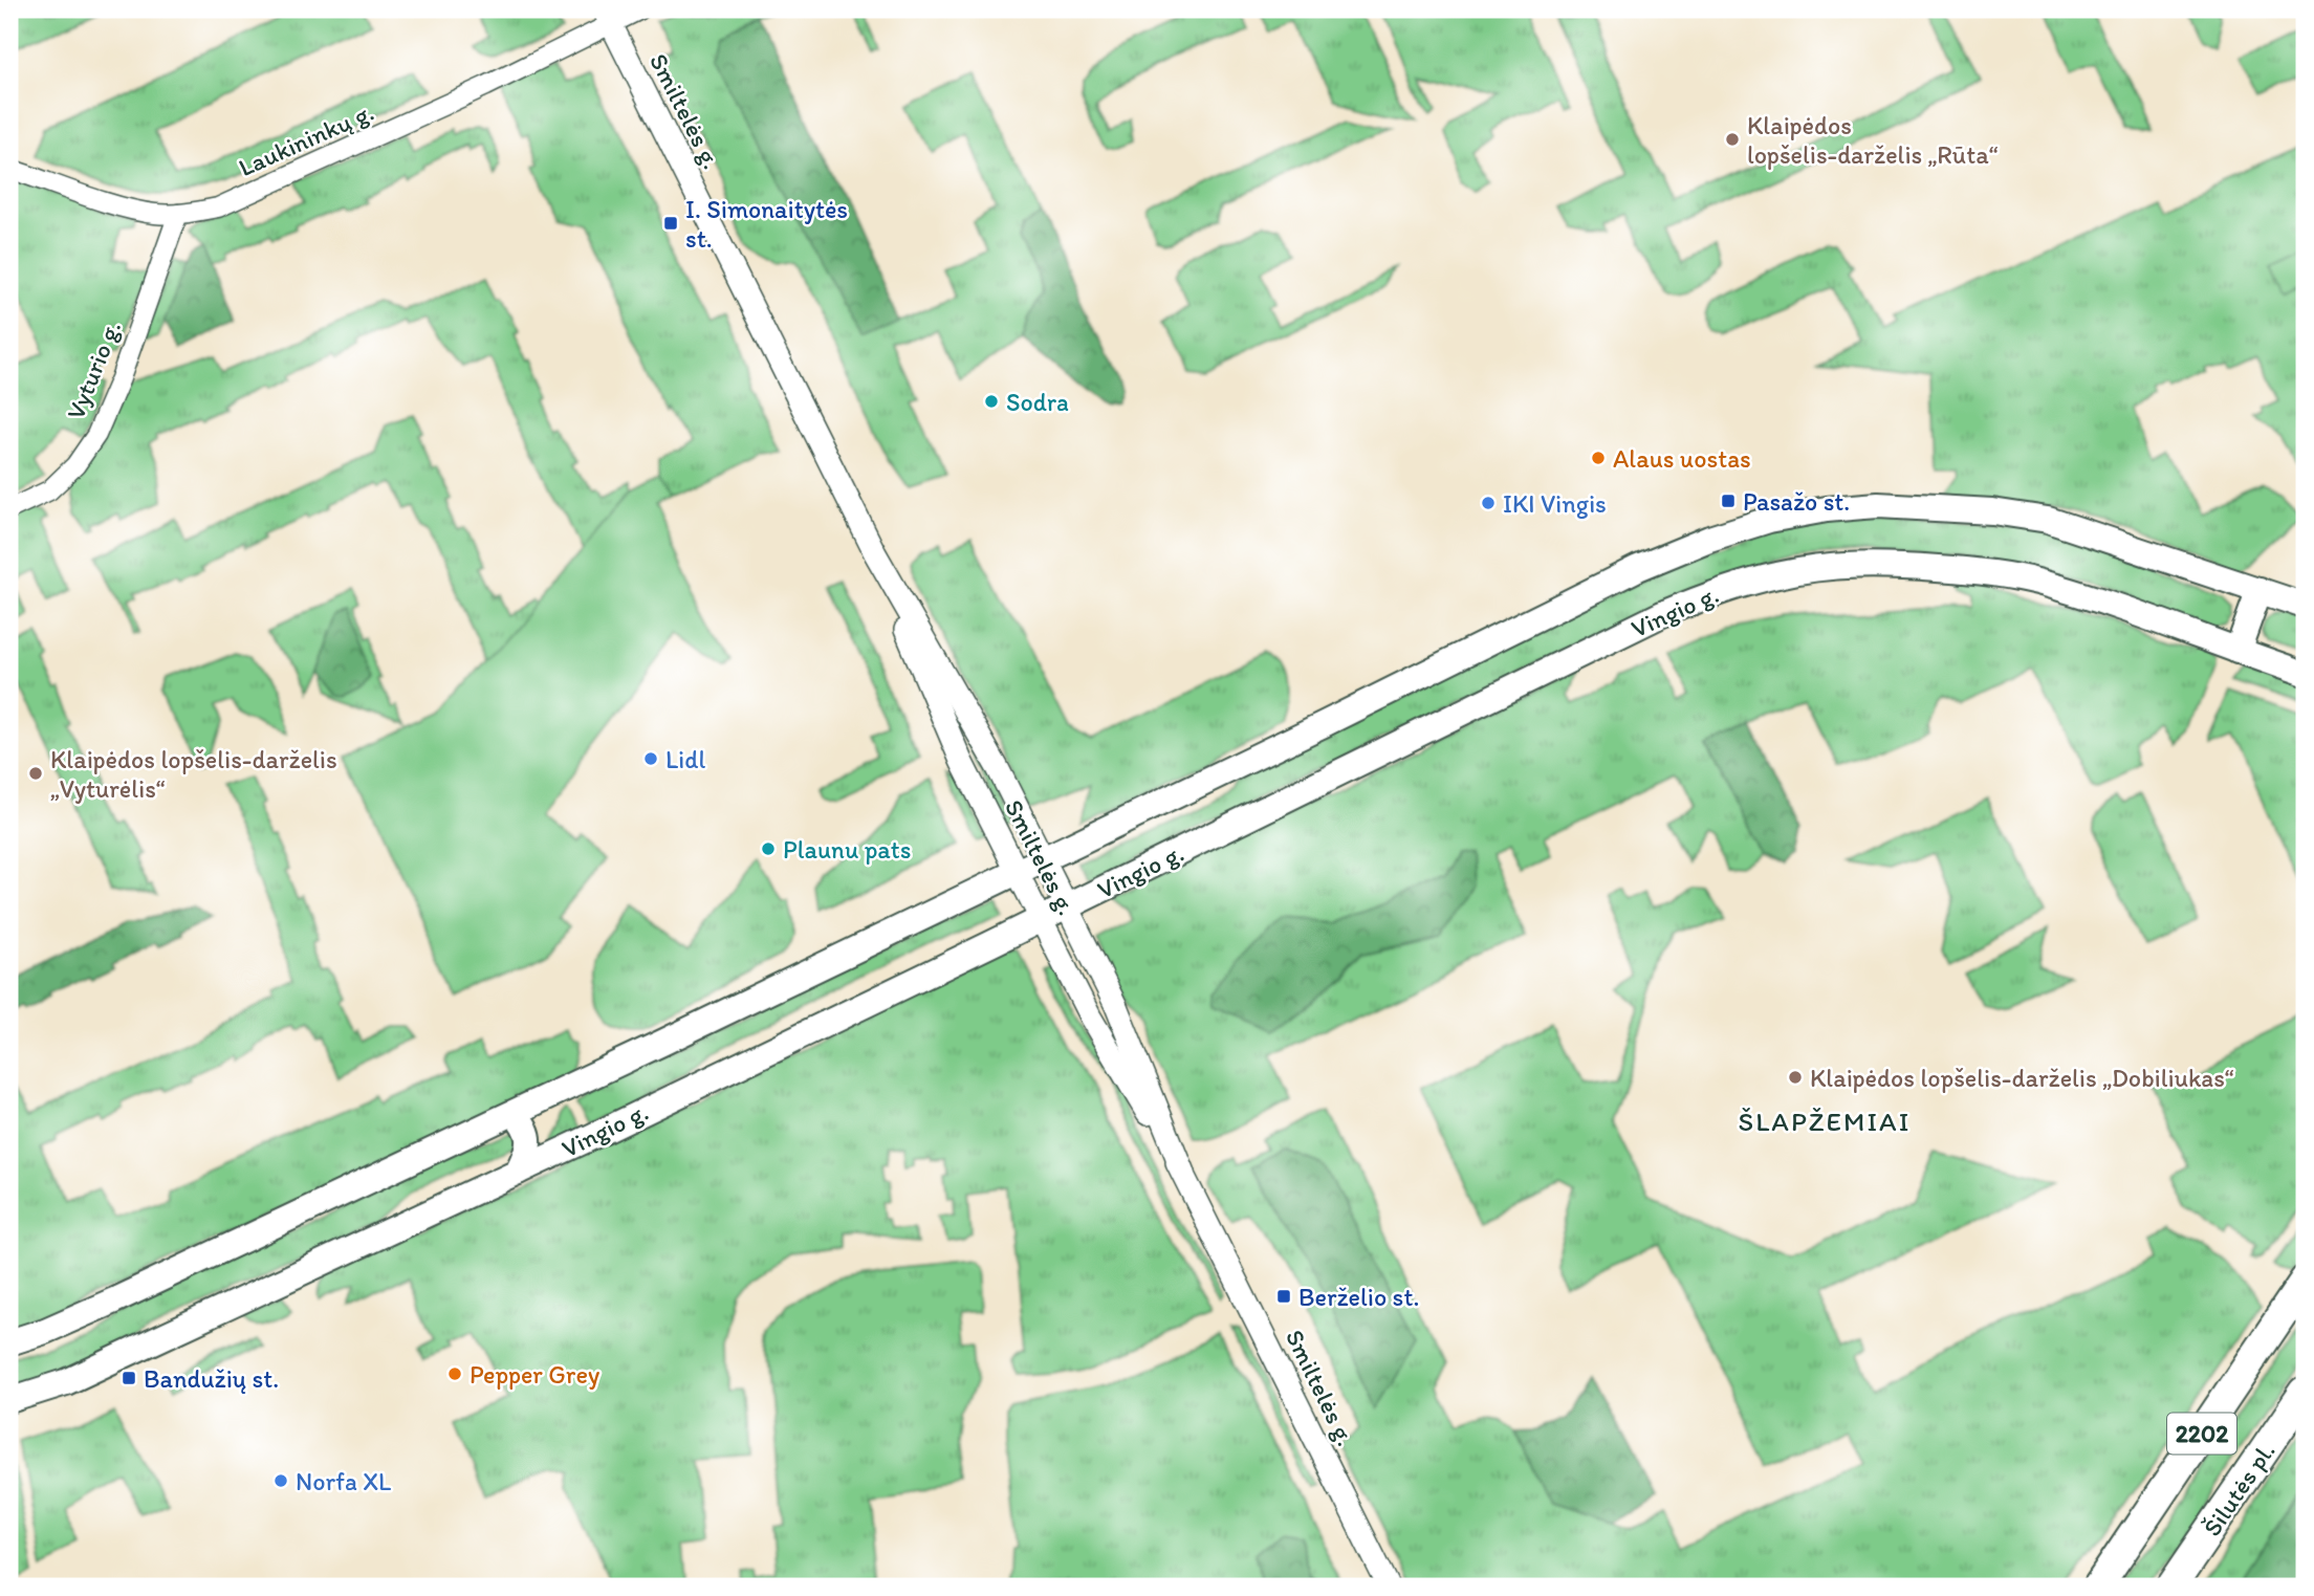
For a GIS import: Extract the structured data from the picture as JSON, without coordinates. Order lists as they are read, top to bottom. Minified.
{"streets":{"main road":["Vingio g.","2202","Šilutės pl."],"street":["Smiltelės g.","Laukininkų g.","Vyturio g."]},"crossings":[["Smiltelės g.","Laukininkų g."],["Smiltelės g.","Vingio g."],["Laukininkų g.","Vyturio g."]],"districts":["ŠLAPŽEMIAI"],"places":{"other":["Klaipėdos lopšelis-darželis „Rūta“","Sodra","Alaus uostas","IKI Vingis","Lidl","Klaipėdos lopšelis-darželis „Vyturėlis“","Plaunu pats","Klaipėdos lopšelis-darželis „Dobiliukas“","Pepper Grey","Norfa XL"],"transit":["I. Simonaitytės st.","Pasažo st.","Berželio st.","Bandužių st."]}}
